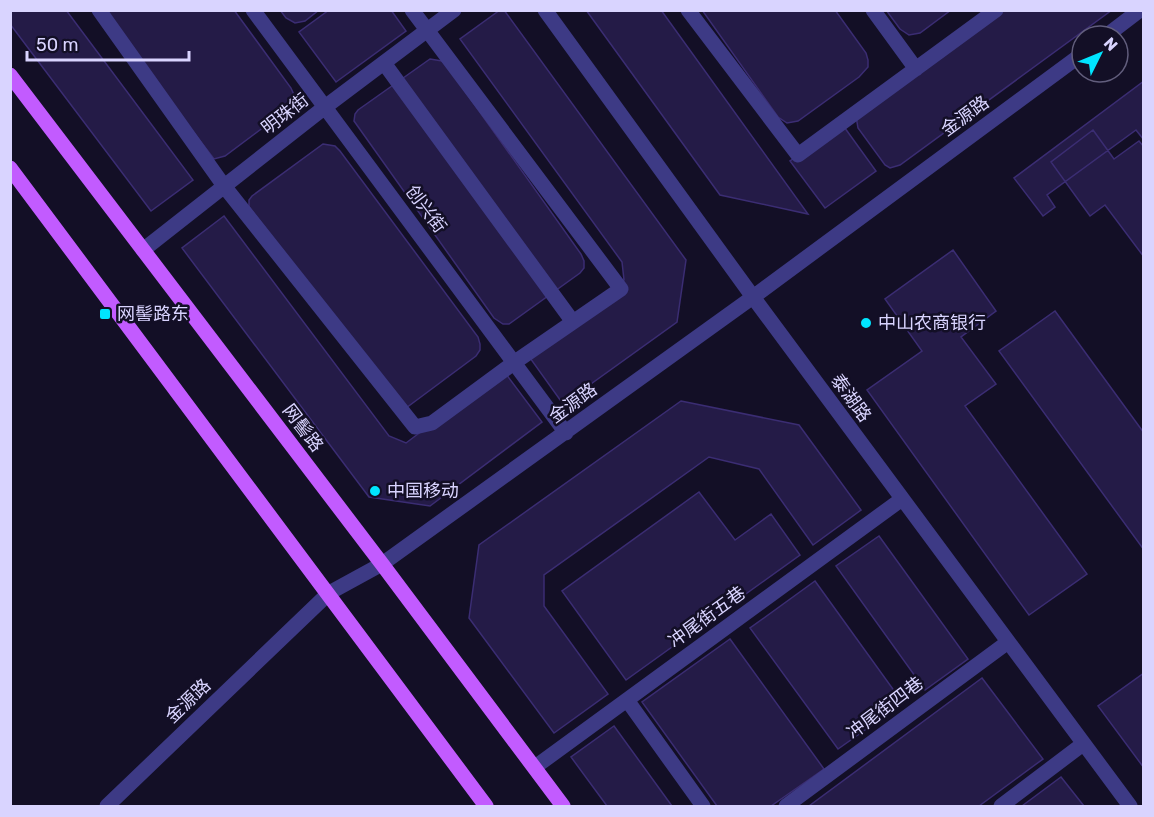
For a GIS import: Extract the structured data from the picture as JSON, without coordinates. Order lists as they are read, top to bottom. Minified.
{"streets":{"main road":["网髻路"],"street":["明珠街","金源路","创兴街","泰湖路","冲尾街五巷","冲尾街四巷"]},"crossings":[["明珠街","创兴街"],["明珠街","网髻路"],["金源路","创兴街"],["金源路","泰湖路"],["金源路","网髻路"],["泰湖路","冲尾街五巷"],["泰湖路","冲尾街四巷"],["网髻路","冲尾街五巷"]],"places":{"transit":["网髻路东"],"other":["中山农商银行","中国移动"]},"scale_bar":"50 m","north":"top right"}
